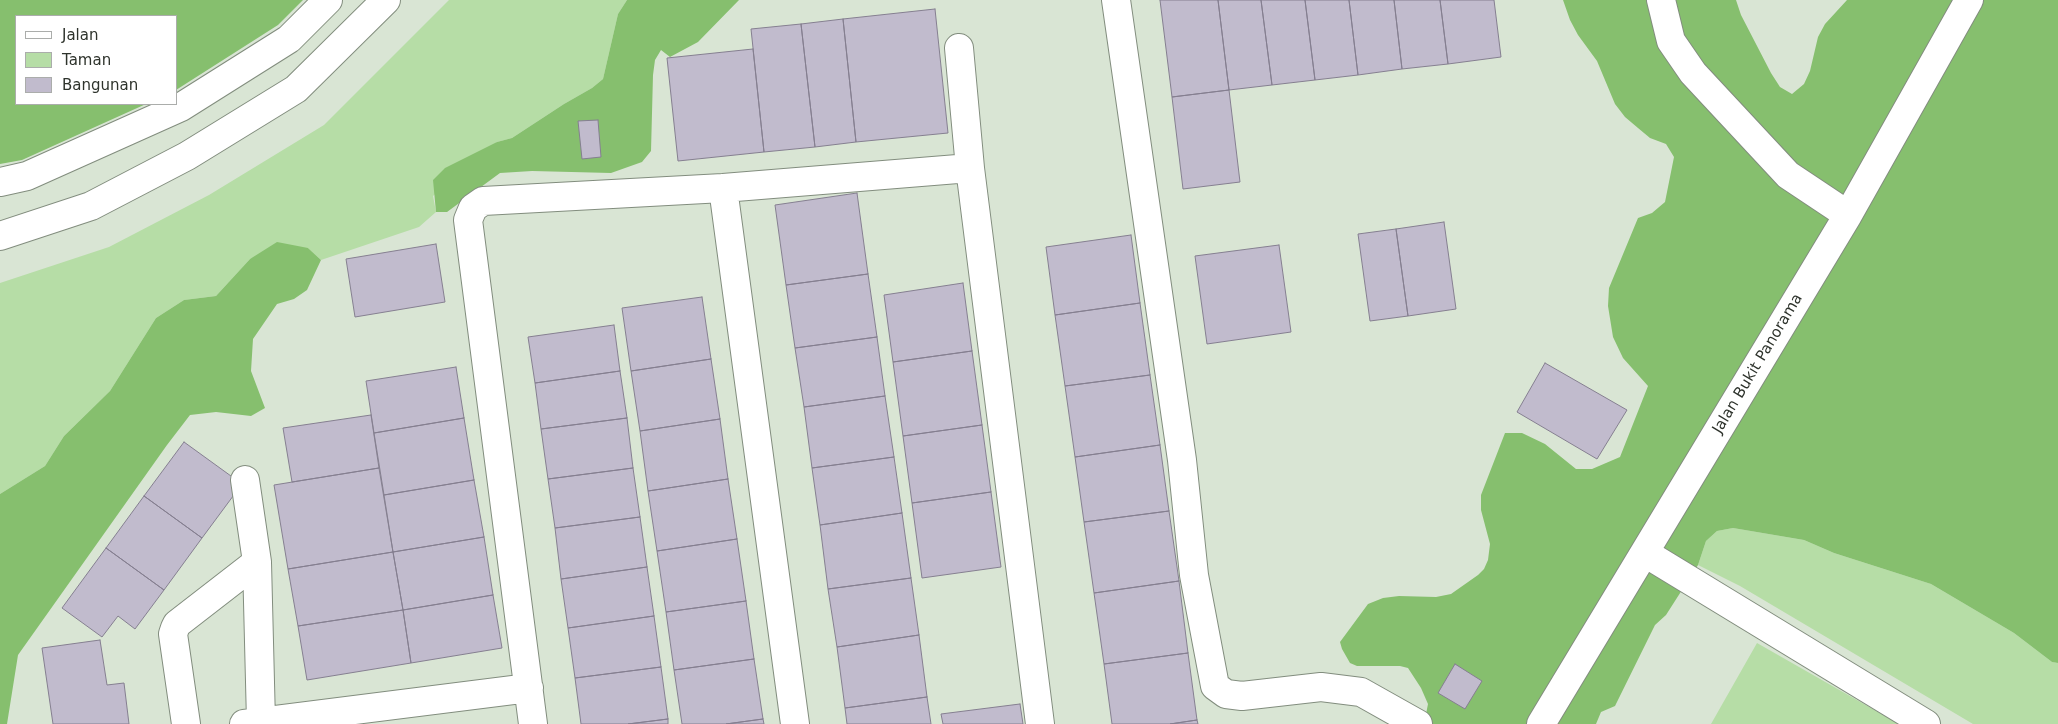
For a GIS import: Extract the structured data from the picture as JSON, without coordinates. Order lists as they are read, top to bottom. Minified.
{"streets":{"main road":["Jalan Bukit Panorama"]},"legend":["Jalan","Taman","Bangunan"]}
